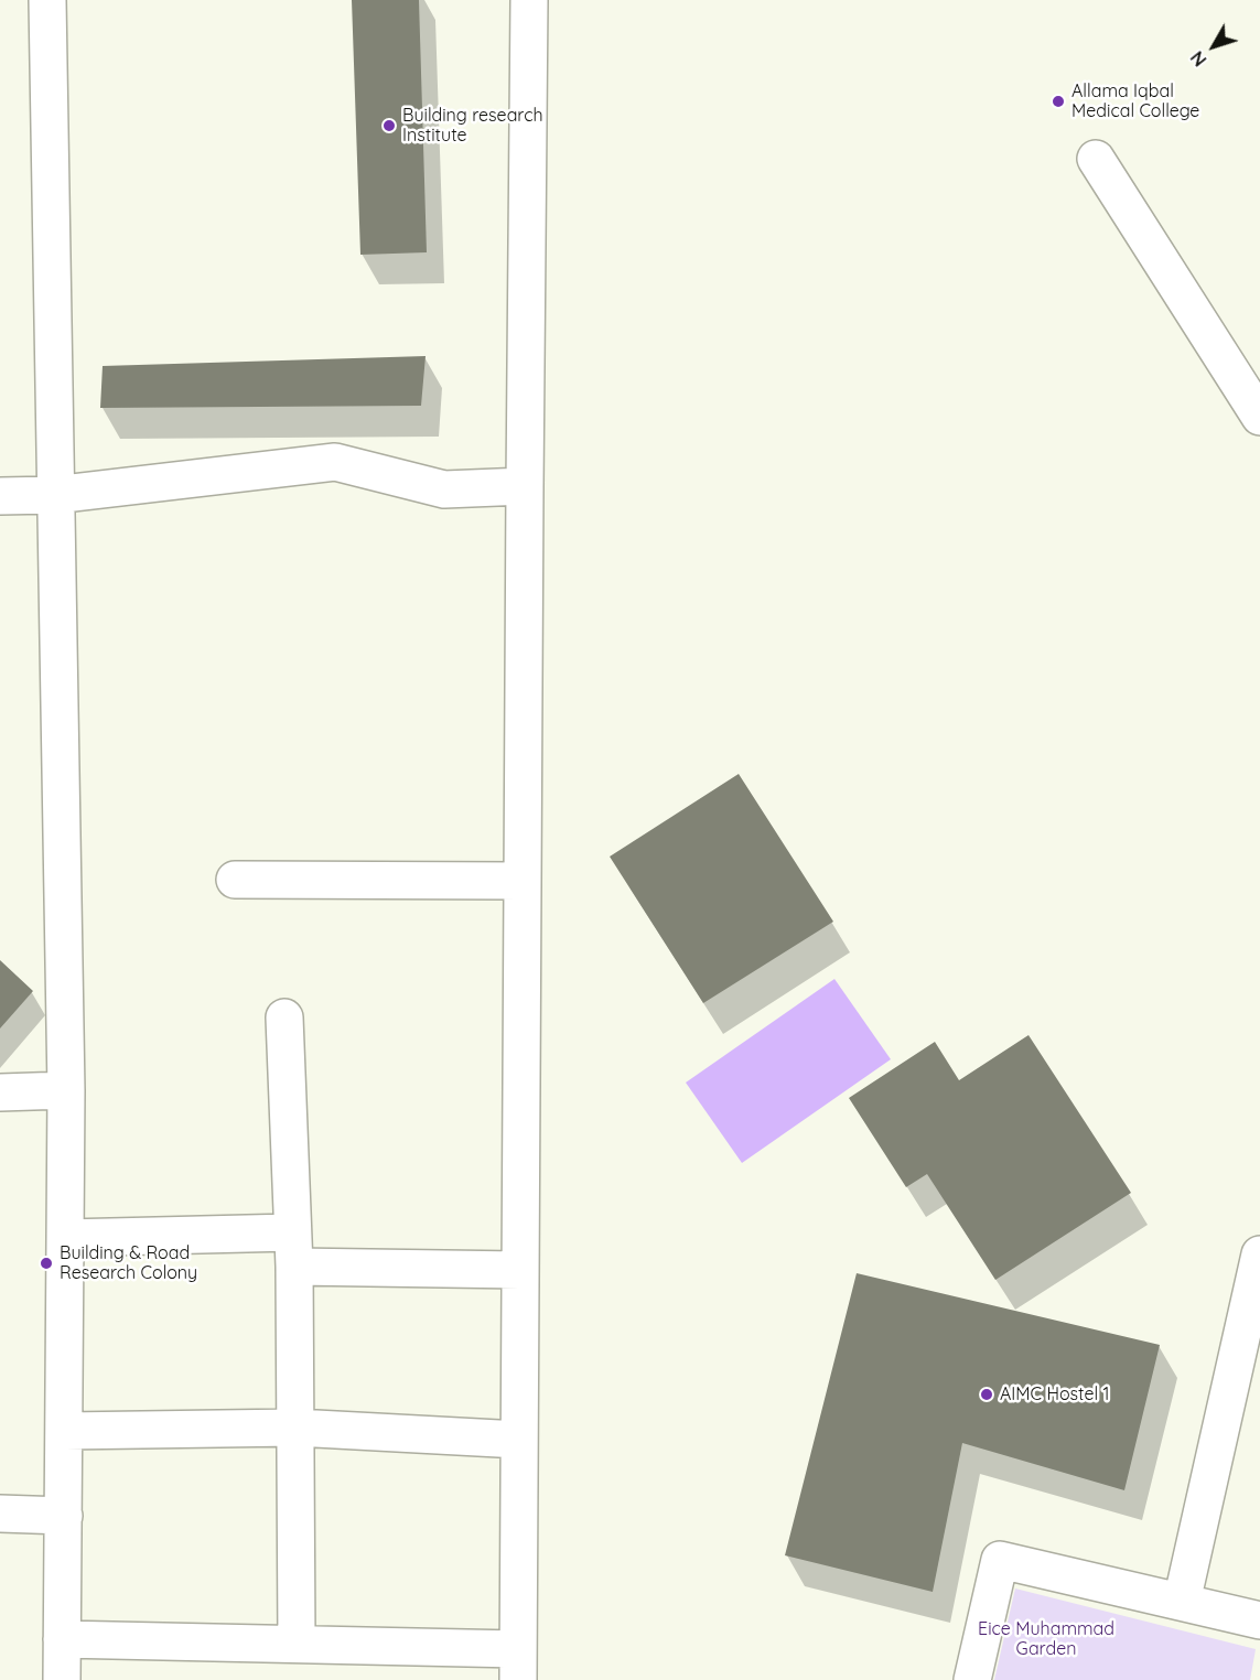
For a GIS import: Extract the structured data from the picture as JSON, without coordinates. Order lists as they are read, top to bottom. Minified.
{"parks":["Eice Muhammad Garden"],"places":["Allama Iqbal Medical College","Building research Institute","Building & Road Research Colony","AIMC Hostel 1"],"north":"bottom left"}
